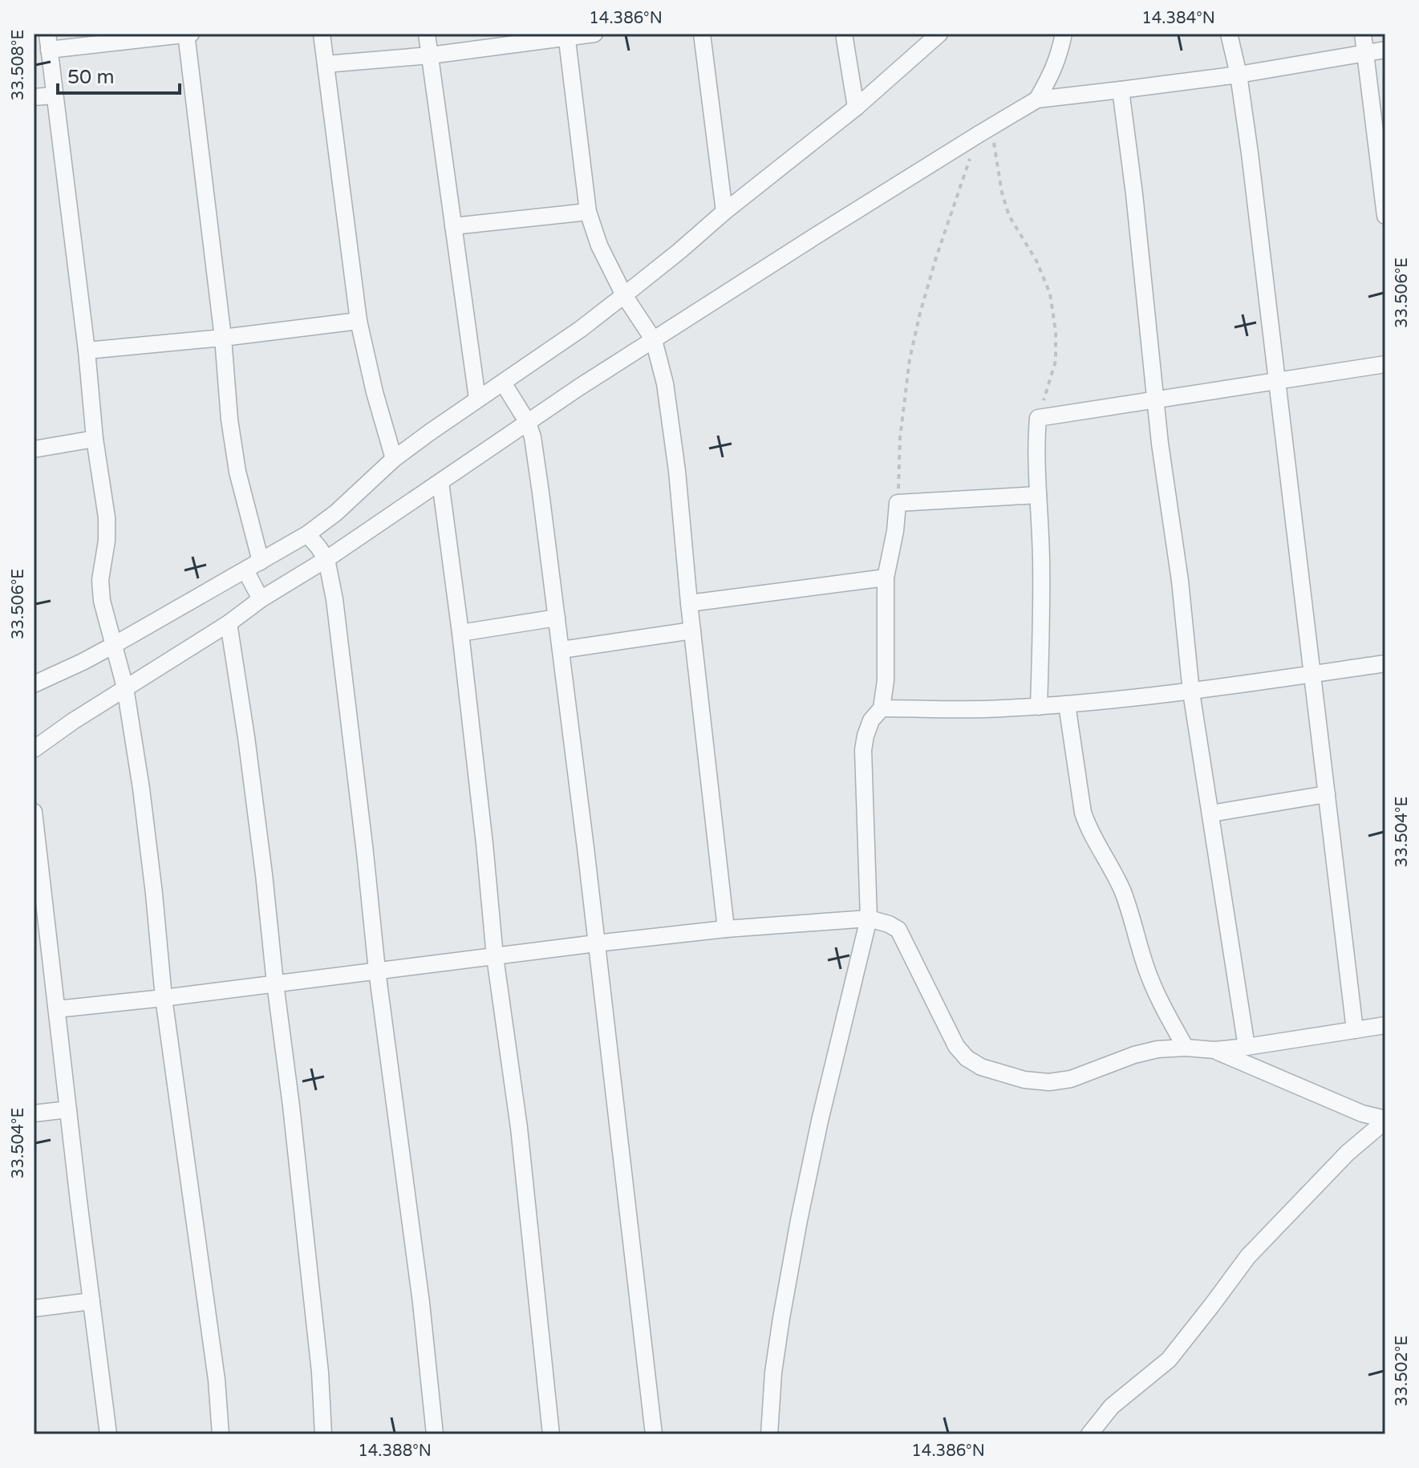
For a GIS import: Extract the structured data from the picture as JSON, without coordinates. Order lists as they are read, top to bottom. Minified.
{"scale_bar":"50 m","coordinates":["14.386°N","14.384°N","33.508°E","33.506°E","33.504°E","33.502°E","14.388°N"]}
